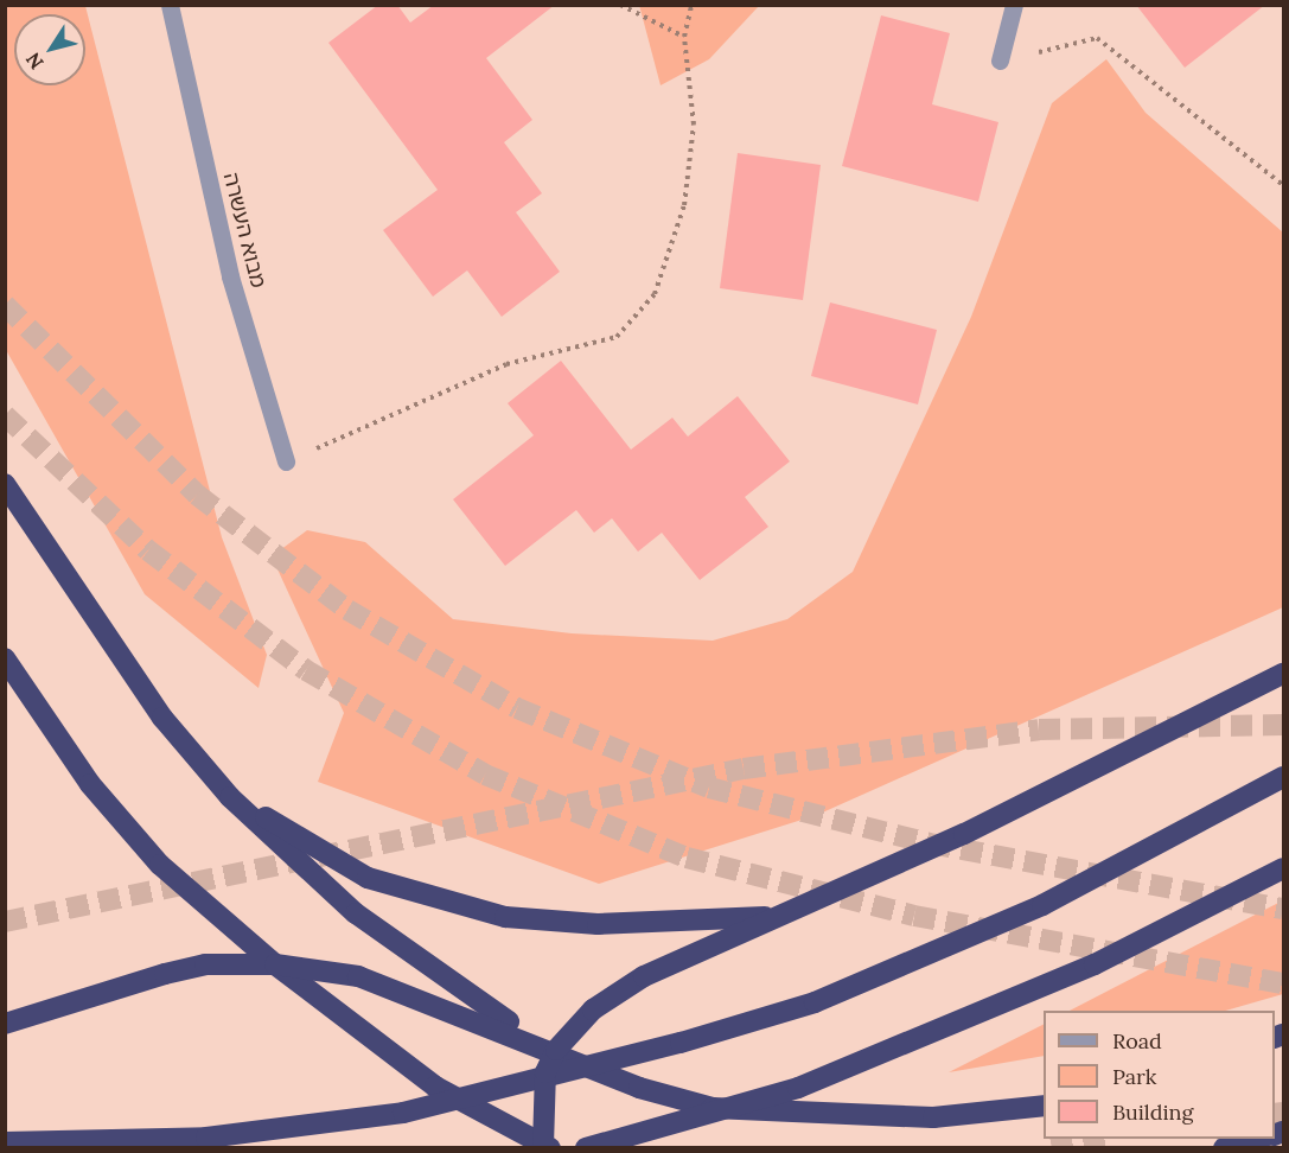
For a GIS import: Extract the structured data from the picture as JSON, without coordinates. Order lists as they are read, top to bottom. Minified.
{"streets":{"street":["מבוא העשרה"]},"legend":["Road","Park","Building"],"north":"bottom left"}
